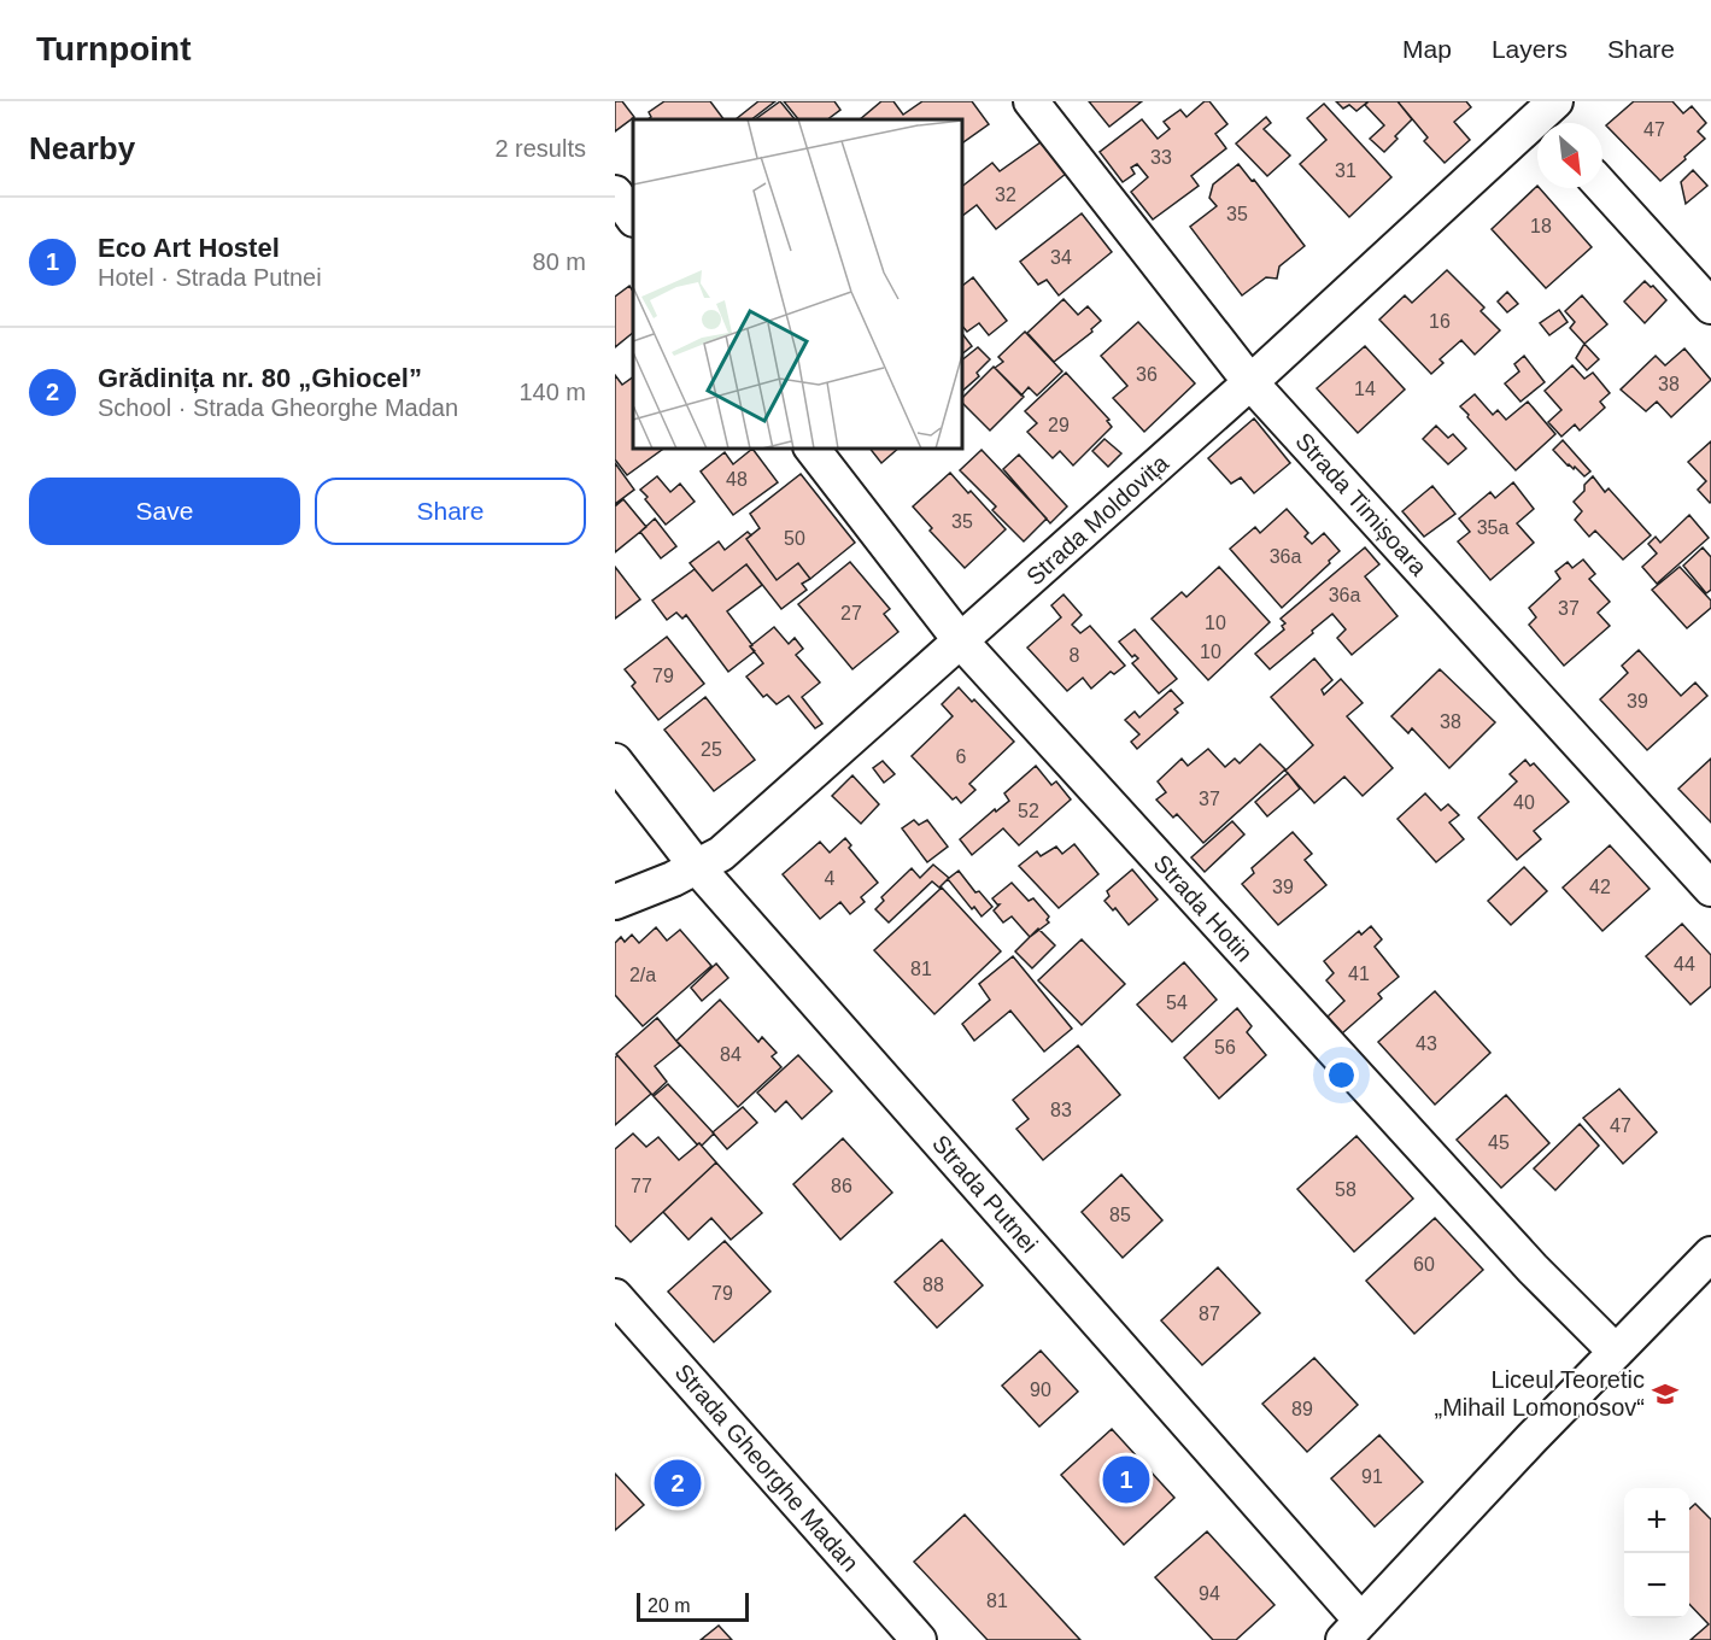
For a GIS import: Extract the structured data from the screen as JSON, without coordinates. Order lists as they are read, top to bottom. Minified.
{"streets":{"street":["Strada Timișoara","Strada Moldovița","Strada Hotin","Strada Putnei","Strada Gheorghe Madan"]},"crossings":[["Strada Timișoara","Strada Moldovița"],["Strada Moldovița","Strada Hotin"],["Strada Moldovița","Strada Putnei"]],"places":{"school or university":["Liceul Teoretic „Mihail Lomonosov“"]},"house_numbers":["47","33","31","32","35","18","34","16","36","38","14","29","48","35","35a","50","36a","36a","37","27","10","10","8","79","39","38","25","6","37","40","52","4","39","42","44","81","41","2/a","54","43","56","84","83","47","45","77","86","58","85","60","88","79","87","90","89","91","94","81"],"scale_bar":"20 m","north":"bottom right","page":{"header":"Turnpoint","nav":["Map","Layers","Share"],"heading":["Nearby","2 results"],"list":[{"mark":"1","name":"Eco Art Hostel","note":"Hotel · Strada Putnei","value":"80 m"},{"mark":"2","name":"Grădinița nr. 80 „Ghiocel”","note":"School · Strada Gheorghe Madan","value":"140 m"}],"buttons":["Save","Share"],"pins":["1","2"],"map_buttons":["+","−"],"scale":"20 m"}}
